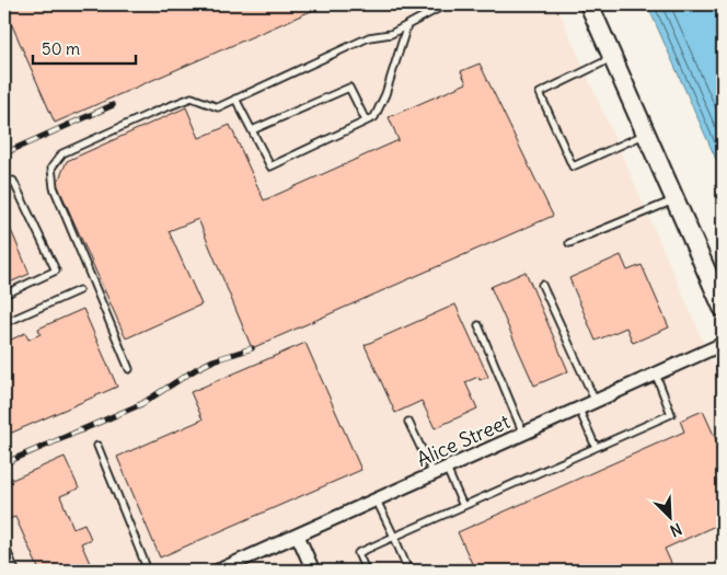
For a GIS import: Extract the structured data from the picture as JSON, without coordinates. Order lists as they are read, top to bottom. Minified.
{"streets":{"street":["Alice Street"]},"scale_bar":"50 m","north":"bottom right"}
